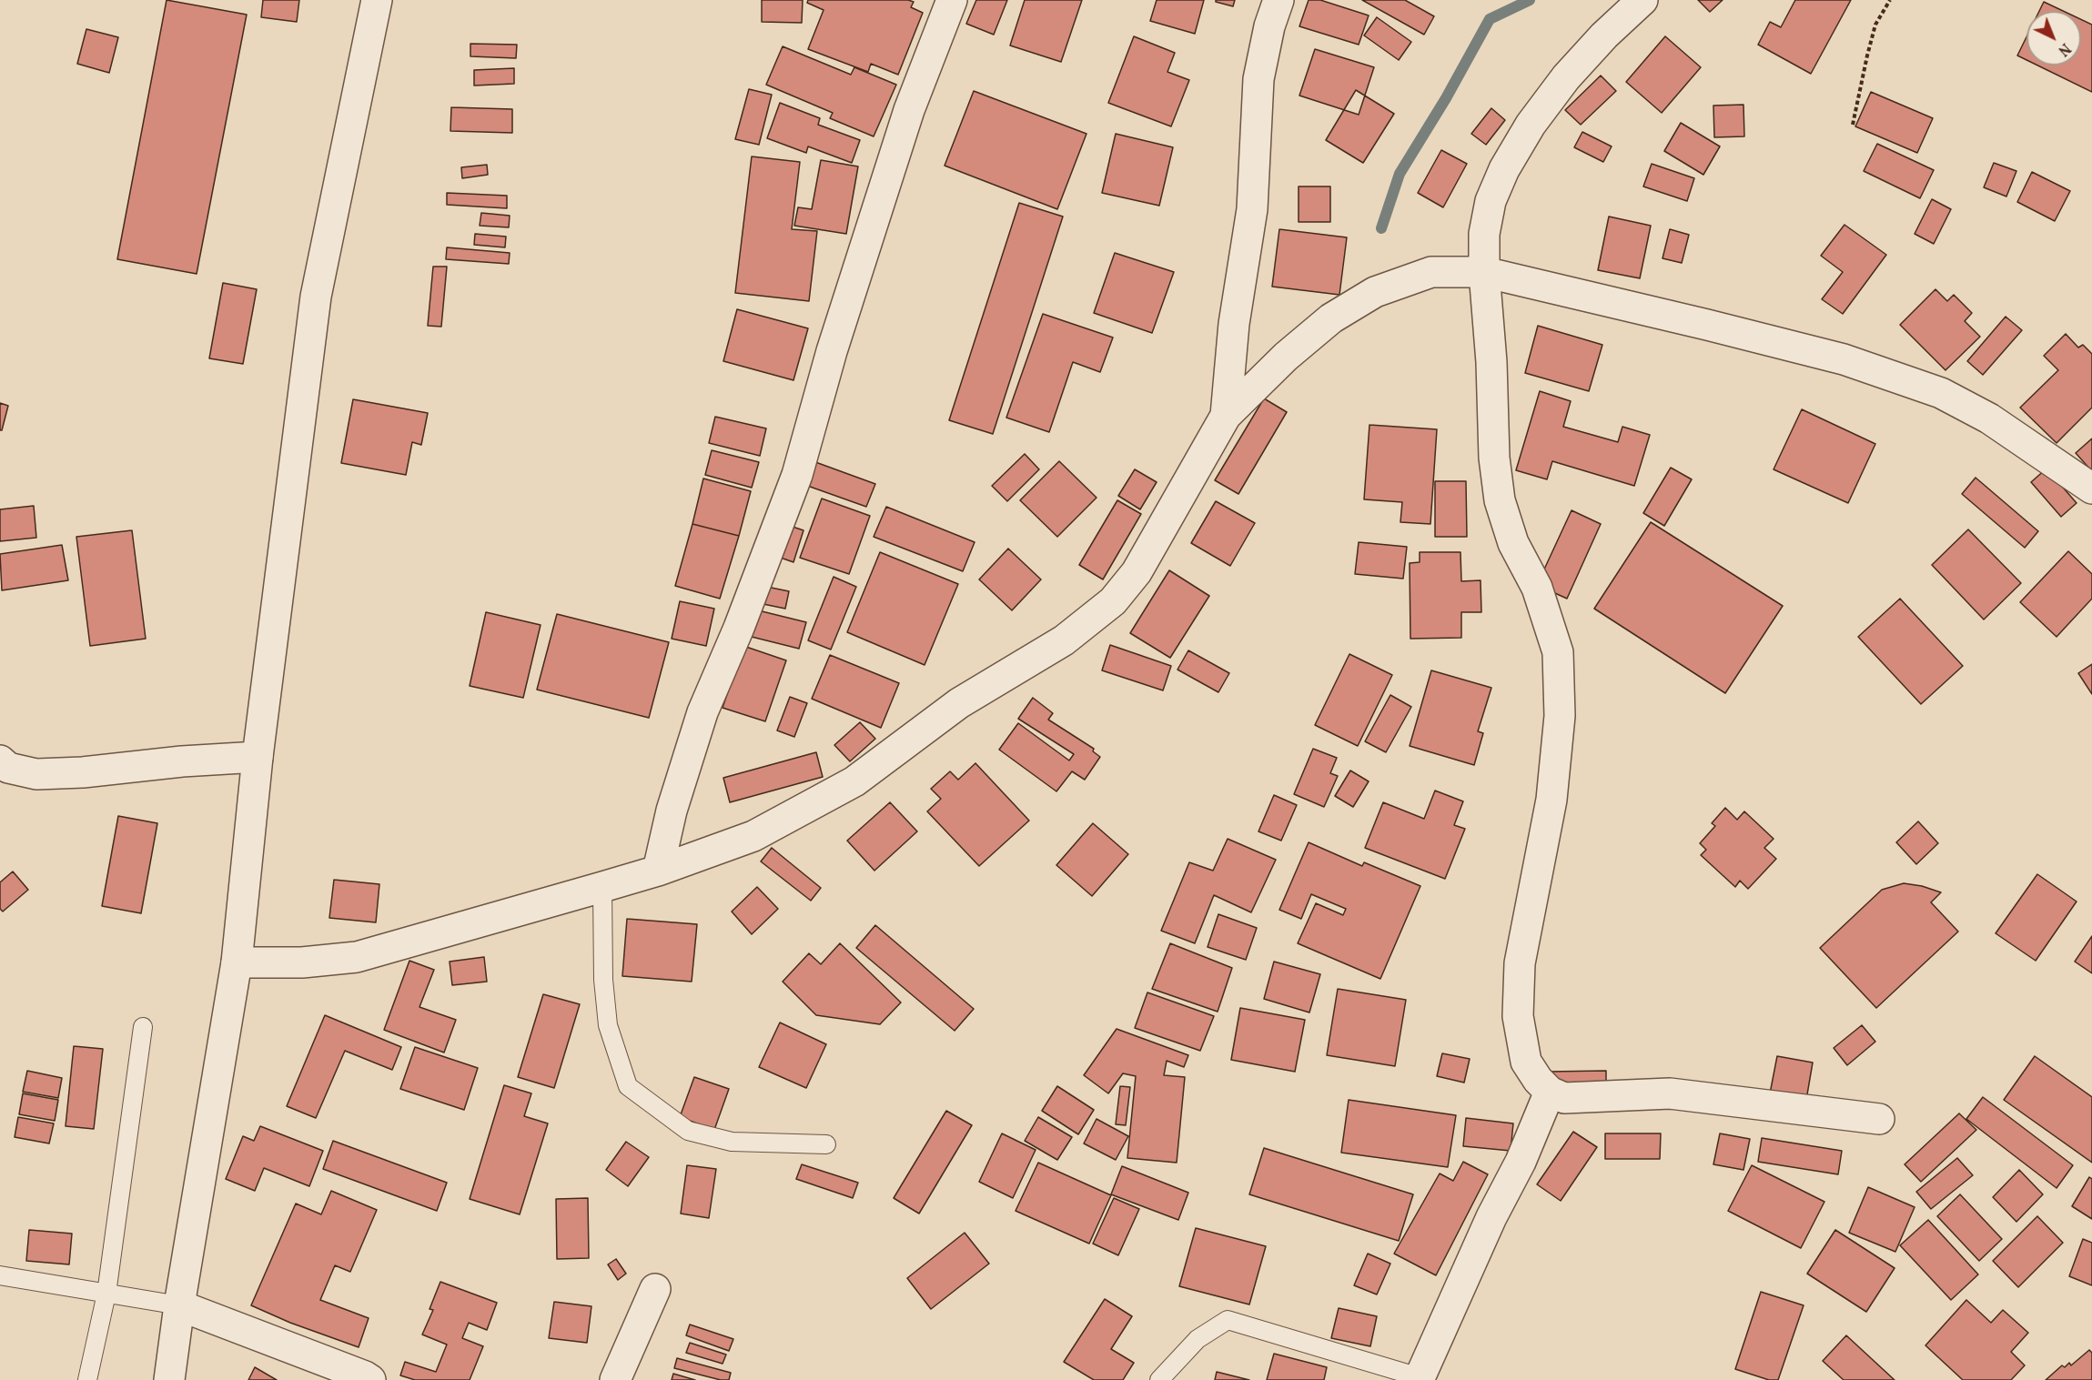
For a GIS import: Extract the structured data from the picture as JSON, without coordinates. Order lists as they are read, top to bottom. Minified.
{"north":"bottom right"}
